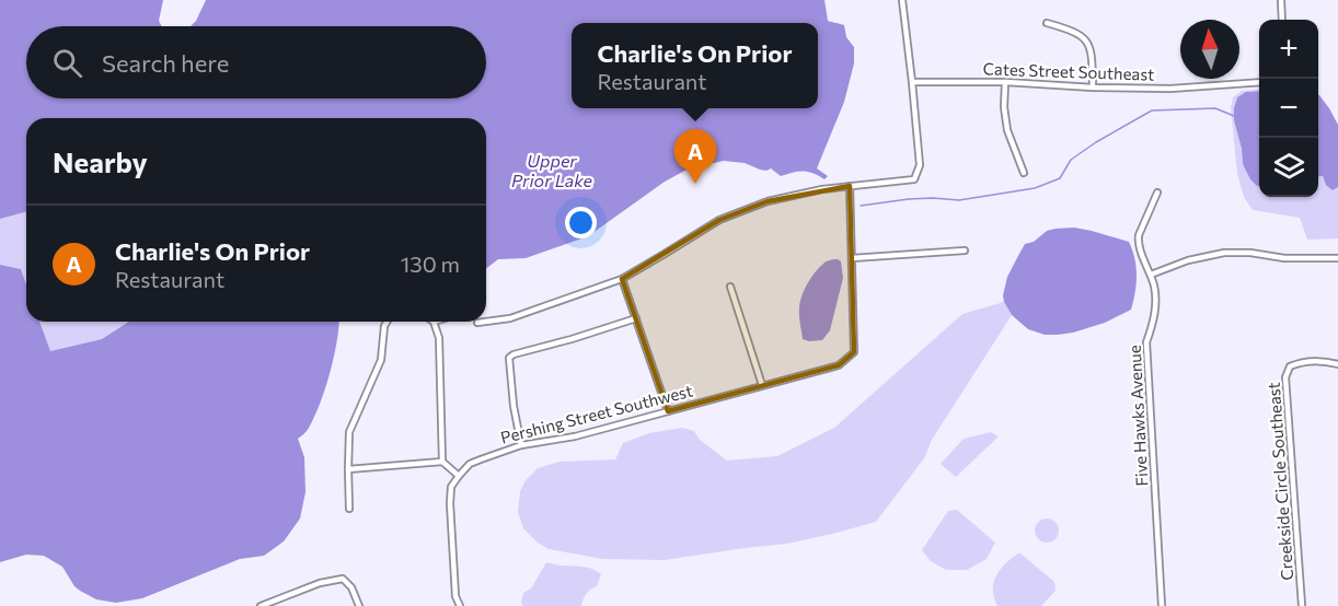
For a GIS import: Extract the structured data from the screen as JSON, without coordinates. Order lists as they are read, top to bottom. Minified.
{"streets":{"street":["Cates Street Southeast","Pershing Street Southwest","Five Hawks Avenue","Creekside Circle Southeast"]},"water":["Upper Prior Lake"],"north":"top","page":{"map_buttons":["+","−"],"popup":["Charlie's On Prior","Restaurant"],"search":"Search here","heading":"Nearby","pins":"A","list":[{"mark":"A","name":"Charlie's On Prior","note":"Restaurant","value":"130 m"}]}}
